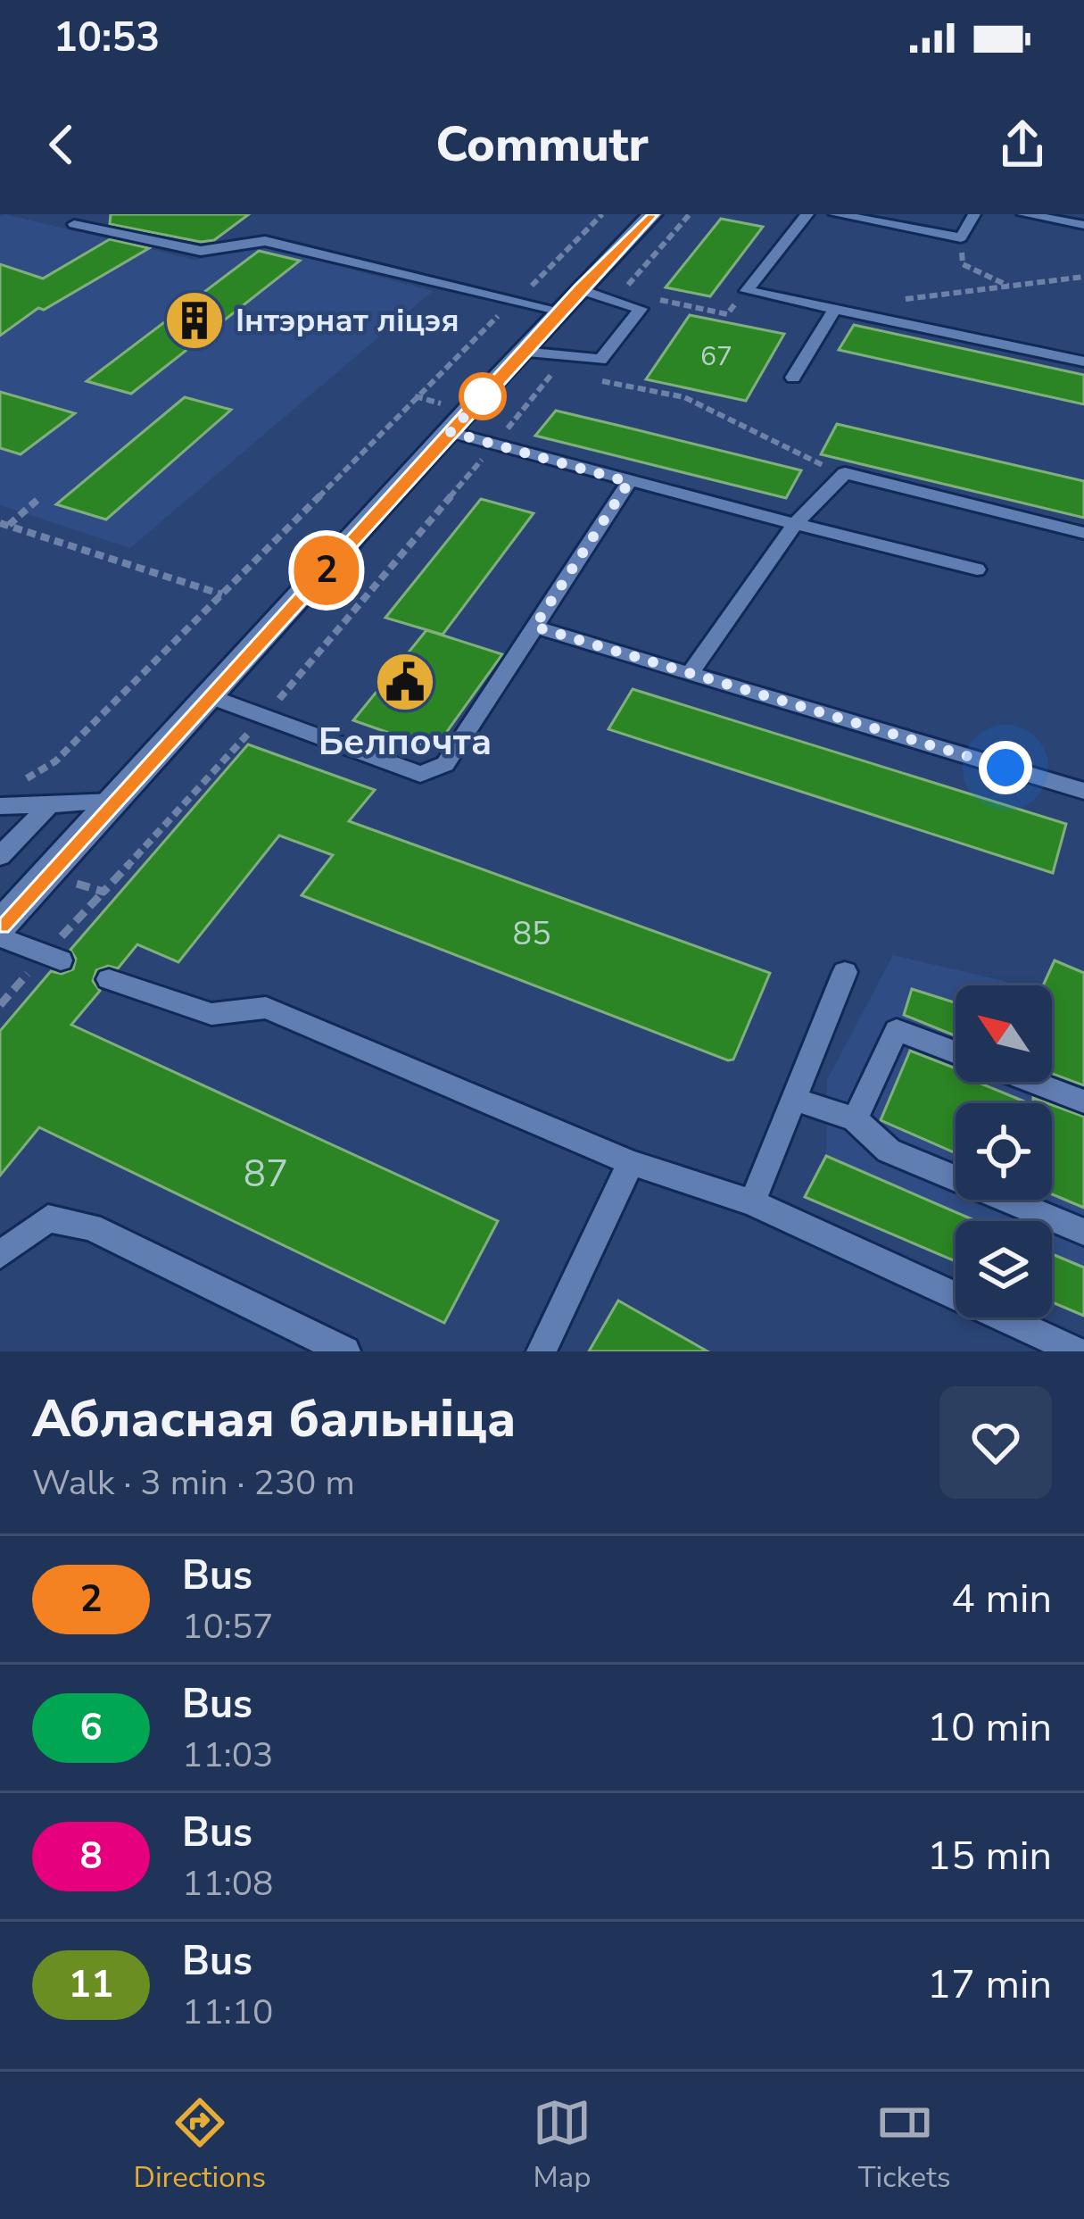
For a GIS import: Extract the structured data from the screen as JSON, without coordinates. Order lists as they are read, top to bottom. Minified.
{"places":{"building":["Інтэрнат ліцэя"],"public building":["Белпочта"]},"lines":["bus line 2"],"house_numbers":["67","85","87"],"north":"top left","page":{"status":"10:53","header":"Commutr","on_map":"2","heading":["Абласная бальніца","Walk · 3 min · 230 m"],"list":[{"mark":"2","name":"Bus","note":"10:57","value":"4 min"},{"mark":"6","name":"Bus","note":"11:03","value":"10 min"},{"mark":"8","name":"Bus","note":"11:08","value":"15 min"},{"mark":"11","name":"Bus","note":"11:10","value":"17 min"}],"tabs":["Directions","Map","Tickets"]}}
